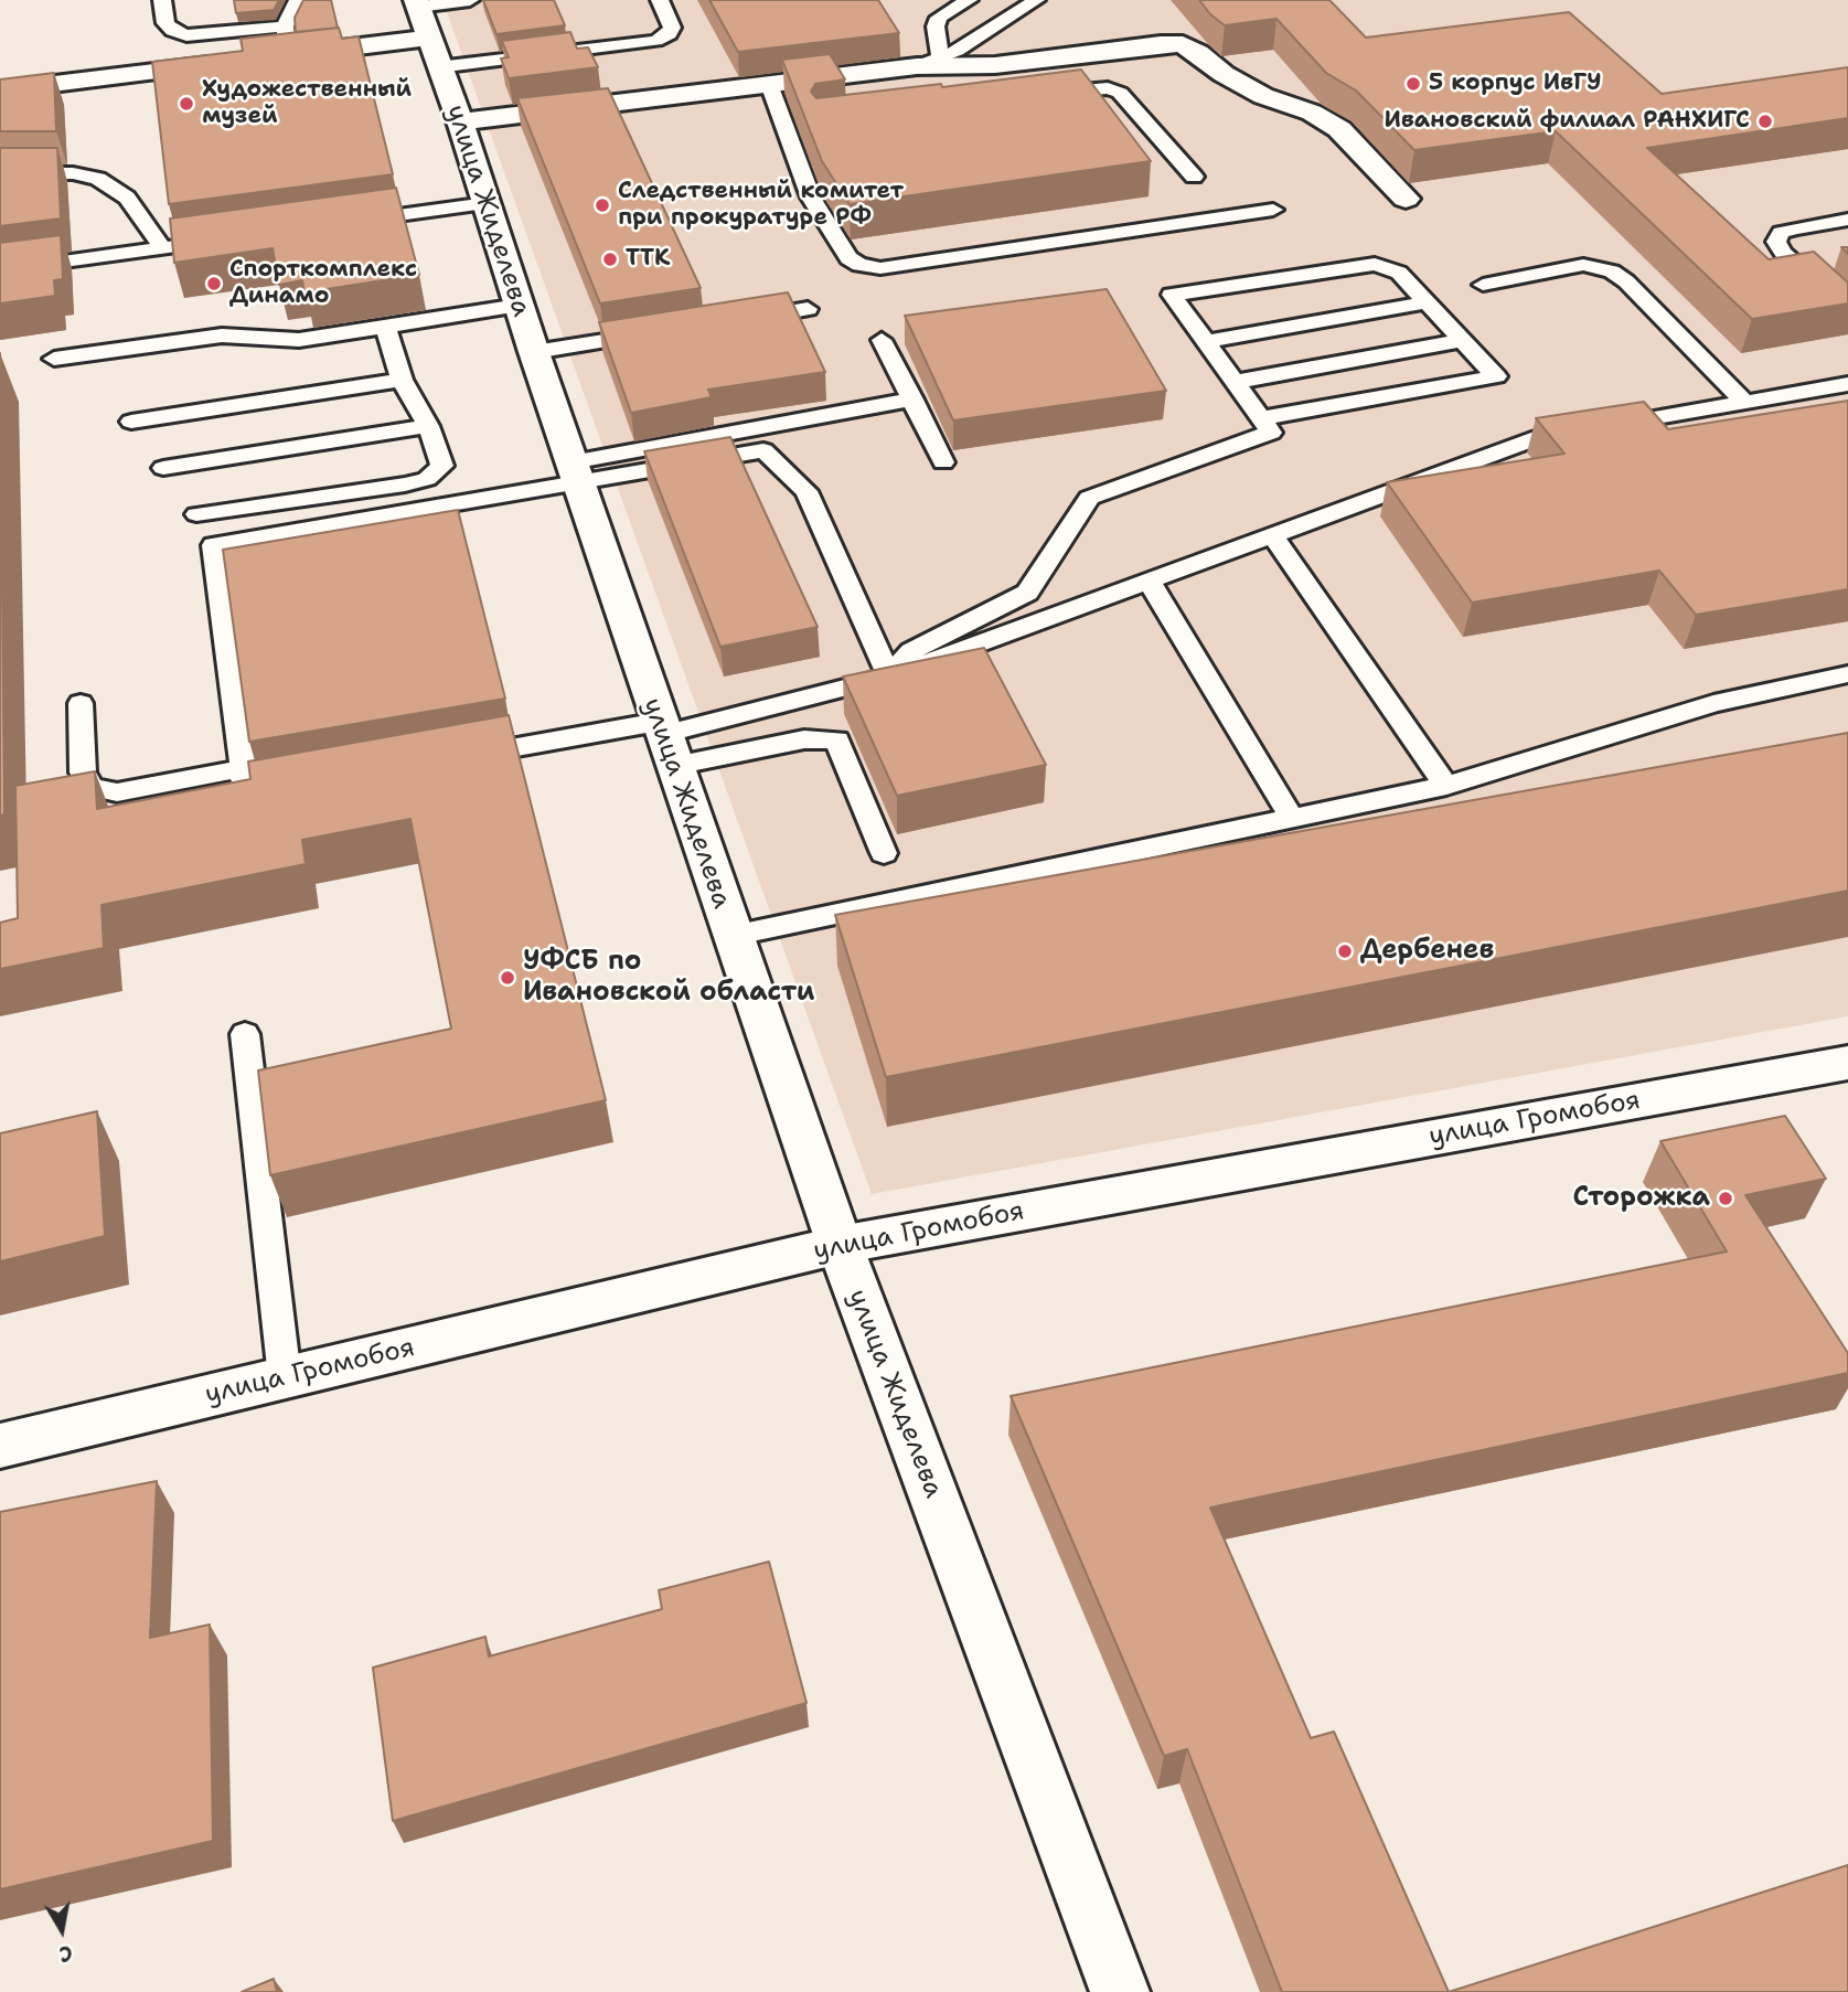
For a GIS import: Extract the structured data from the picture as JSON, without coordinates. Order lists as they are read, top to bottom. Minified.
{"streets":{"street":["улица Жиделева","улица Громобоя"]},"crossings":[["улица Жиделева","улица Громобоя"]],"places":["5 корпус ИвГУ","Художественный музей","Ивановский филиал РАНХИГС","Следственный комитет при прокуратуре РФ","ТТК","Спорткомплекс Динамо","Дербенев","УФСБ по Ивановской области","Сторожка"],"north":"bottom"}
